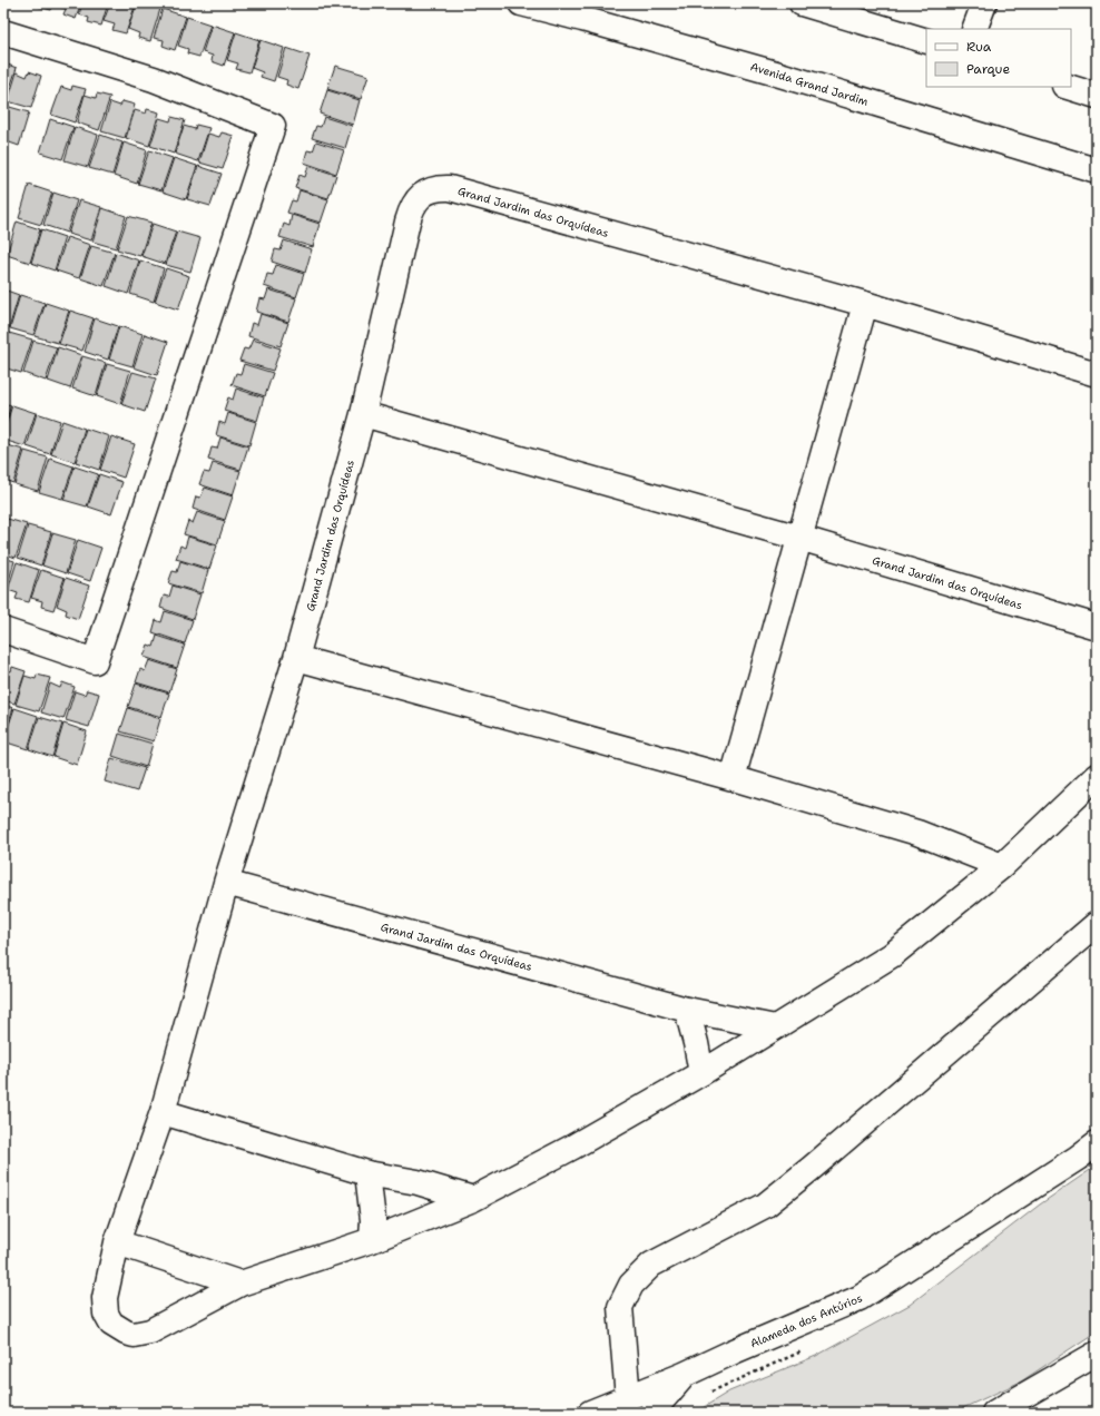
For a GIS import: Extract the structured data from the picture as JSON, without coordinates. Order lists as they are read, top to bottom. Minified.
{"streets":{"street":["Avenida Grand Jardim","Grand Jardim das Orquídeas","Alameda dos Antúrios"]},"legend":["Rua","Parque"]}
